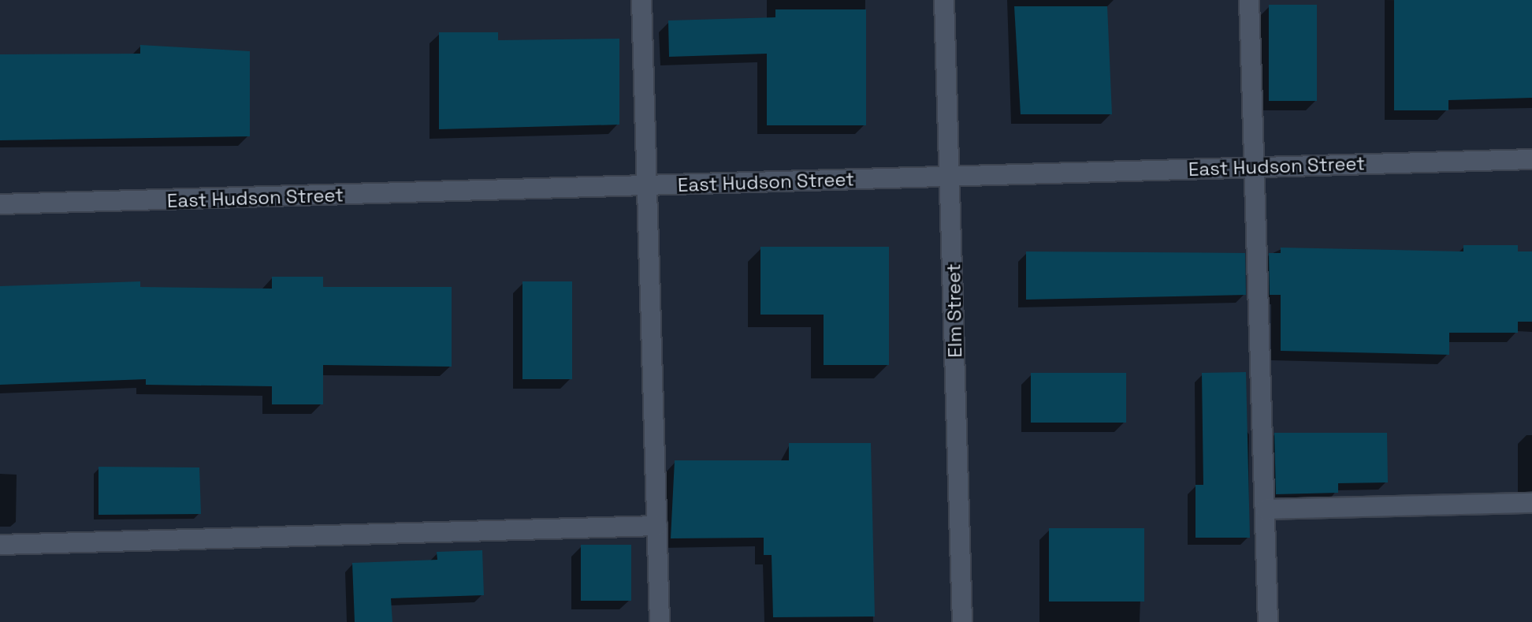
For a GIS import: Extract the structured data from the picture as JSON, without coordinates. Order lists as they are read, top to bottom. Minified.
{"streets":{"street":["East Hudson Street","Elm Street"]},"crossings":[["East Hudson Street","Elm Street"]]}
